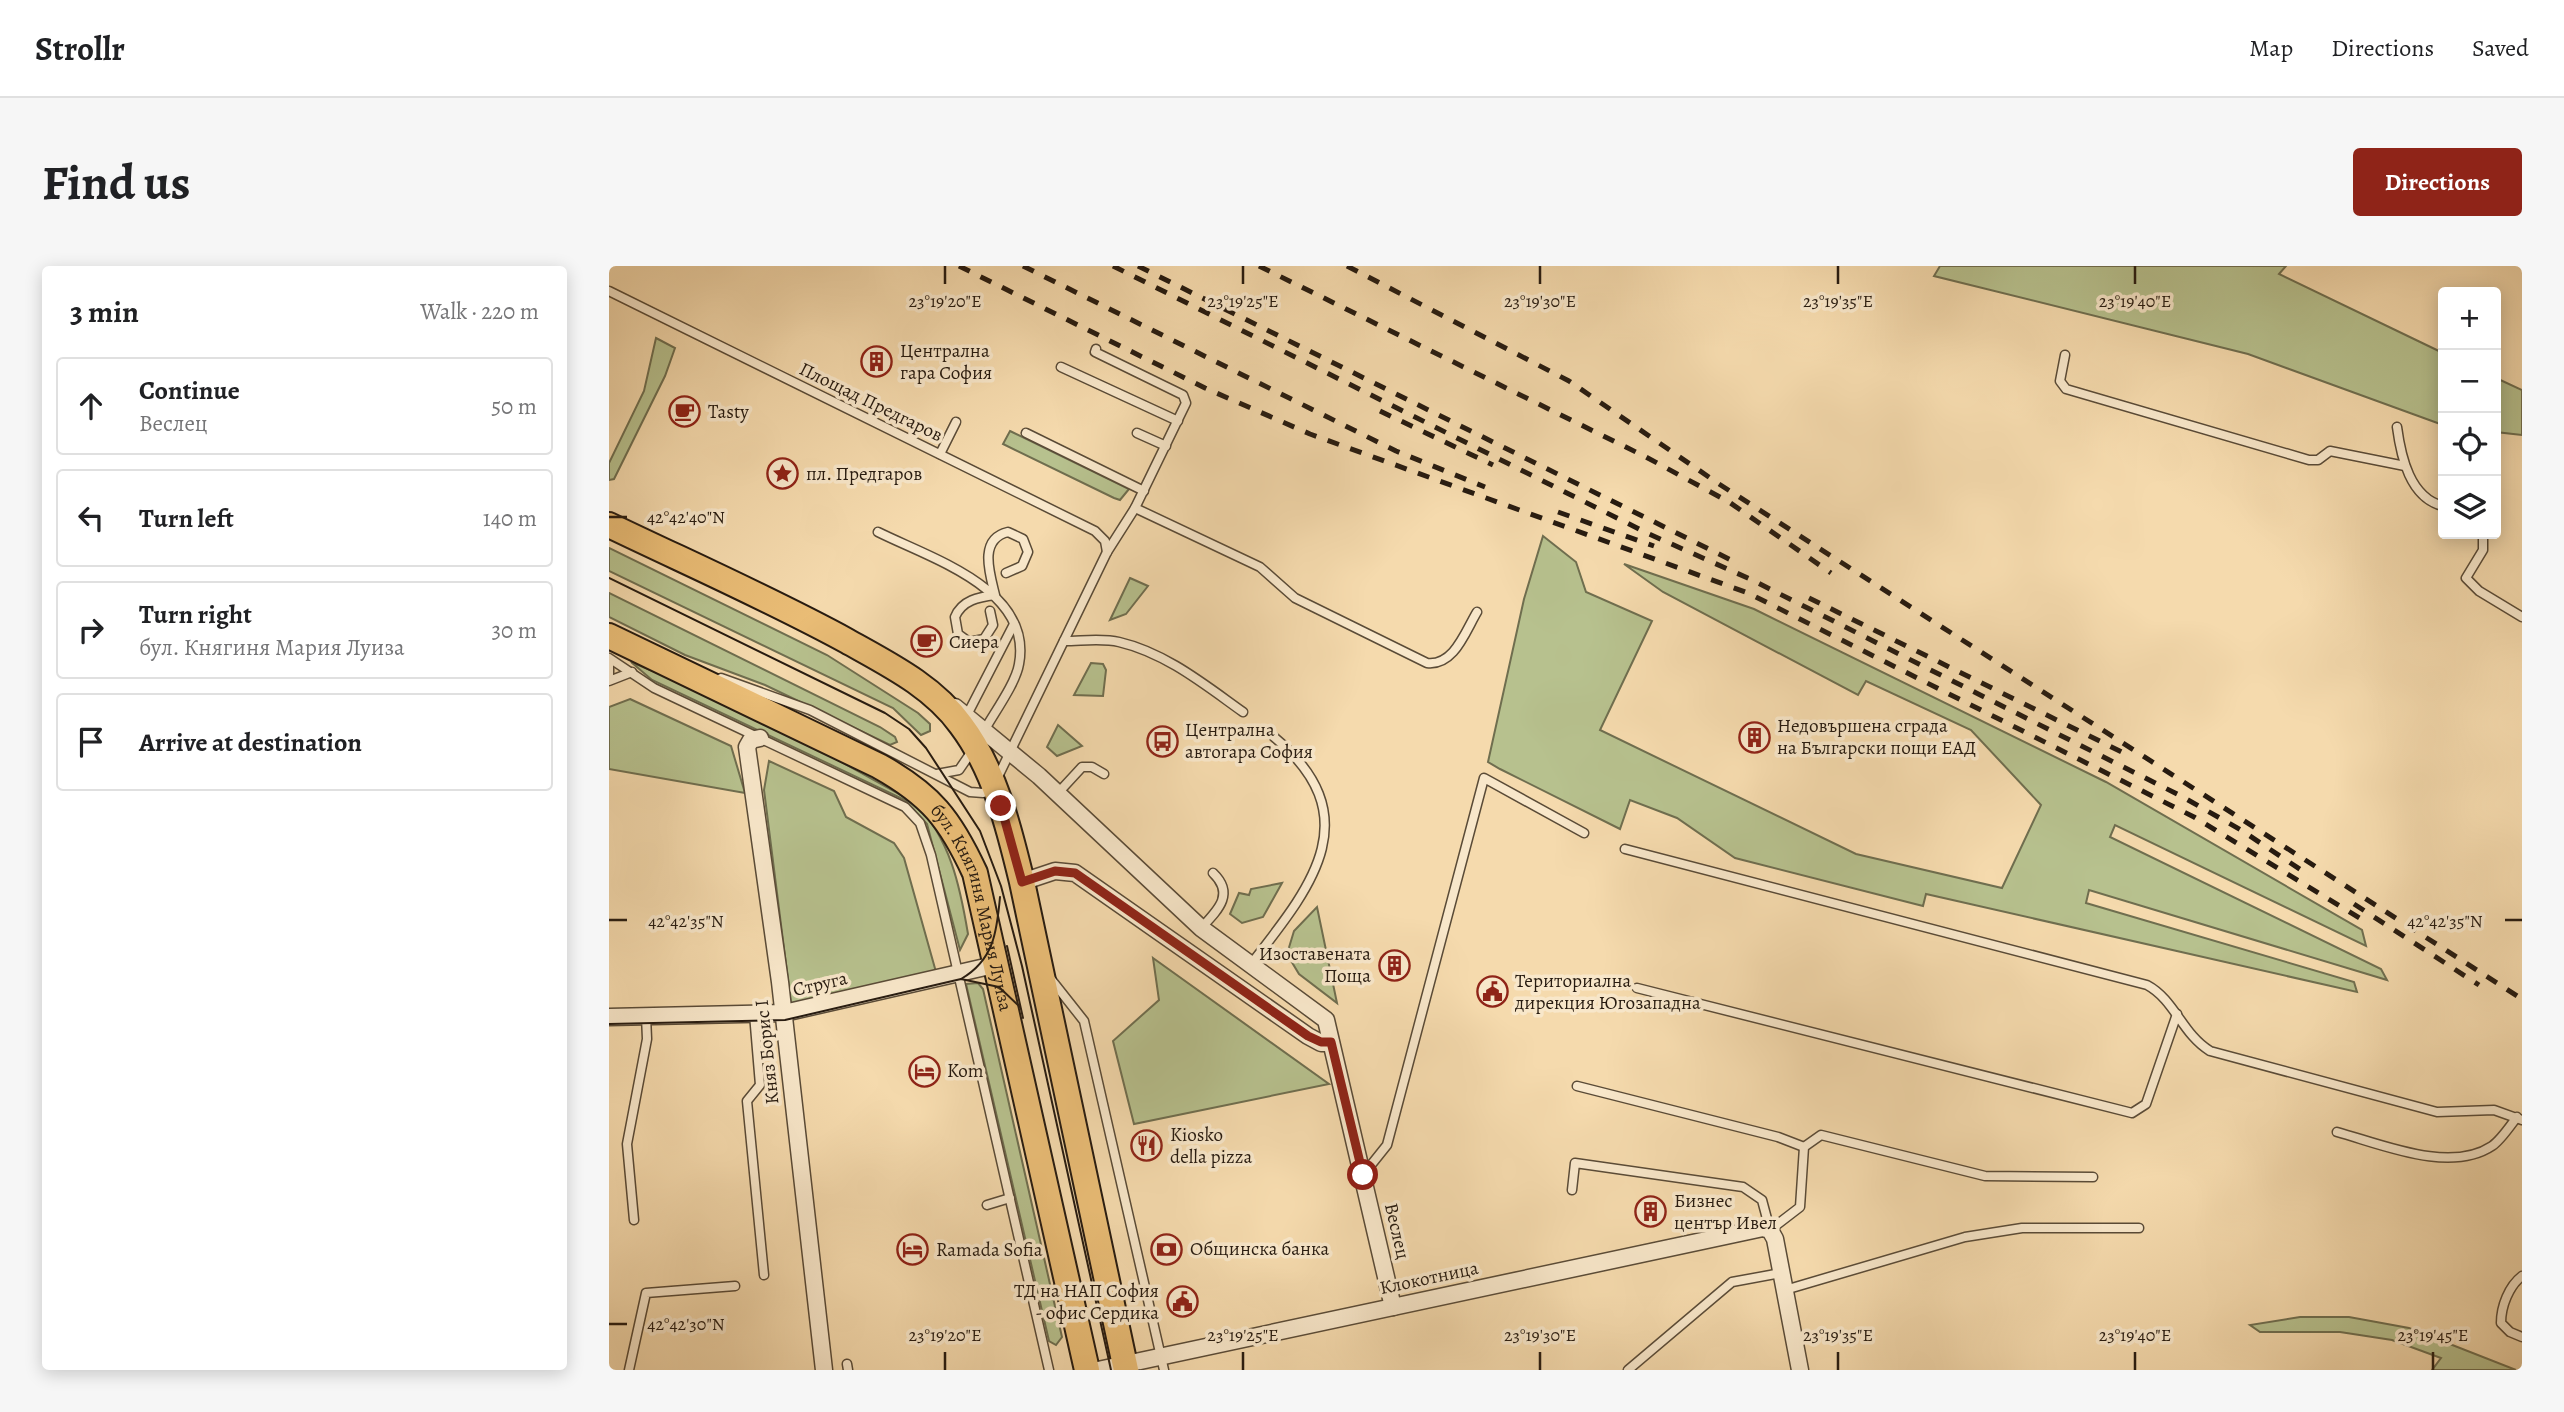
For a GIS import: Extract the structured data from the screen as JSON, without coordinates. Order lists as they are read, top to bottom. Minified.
{"streets":{"main road":["бул. Княгиня Мария Луиза"],"street":["Струга","Княз Борис I","Веслец","Клокотница"],"lane":["Площад Предгаров"]},"crossings":[["бул. Княгиня Мария Луиза","Струга"],["бул. Княгиня Мария Луиза","Княз Борис I"],["Струга","Княз Борис I"],["Веслец","Клокотница"]],"places":{"building":["Централна гара София","Недовършена сграда на Български пощи ЕАД","Изоставената Поща","Бизнес център Ивел"],"cafe":["Tasty","Сиера"],"place":["пл. Предгаров"],"bus stop":["Централна автогара София"],"public building":["Териториална дирекция Югозападна","ТД на НАП София - офис Сердика"],"hotel":["Kom","Ramada Sofia"],"restaurant":["Kiosko della pizza"],"bank":["Общинска банка"]},"page":{"header":"Strollr","nav":["Map","Directions","Saved"],"buttons":"Directions","title":"Find us","heading":["3 min","Walk · 220 m"],"map_buttons":["+","−"],"list":[["Continue","Веслец","50 m"],["Turn left","140 m"],["Turn right","бул. Княгиня Мария Луиза","30 m"],"Arrive at destination"]},"coordinates":["23°19'20\"E","23°19'25\"E","23°19'30\"E","23°19'35\"E","23°19'40\"E","42°42'40\"N","42°42'35\"N","42°42'30\"N","23°19'45\"E"]}
